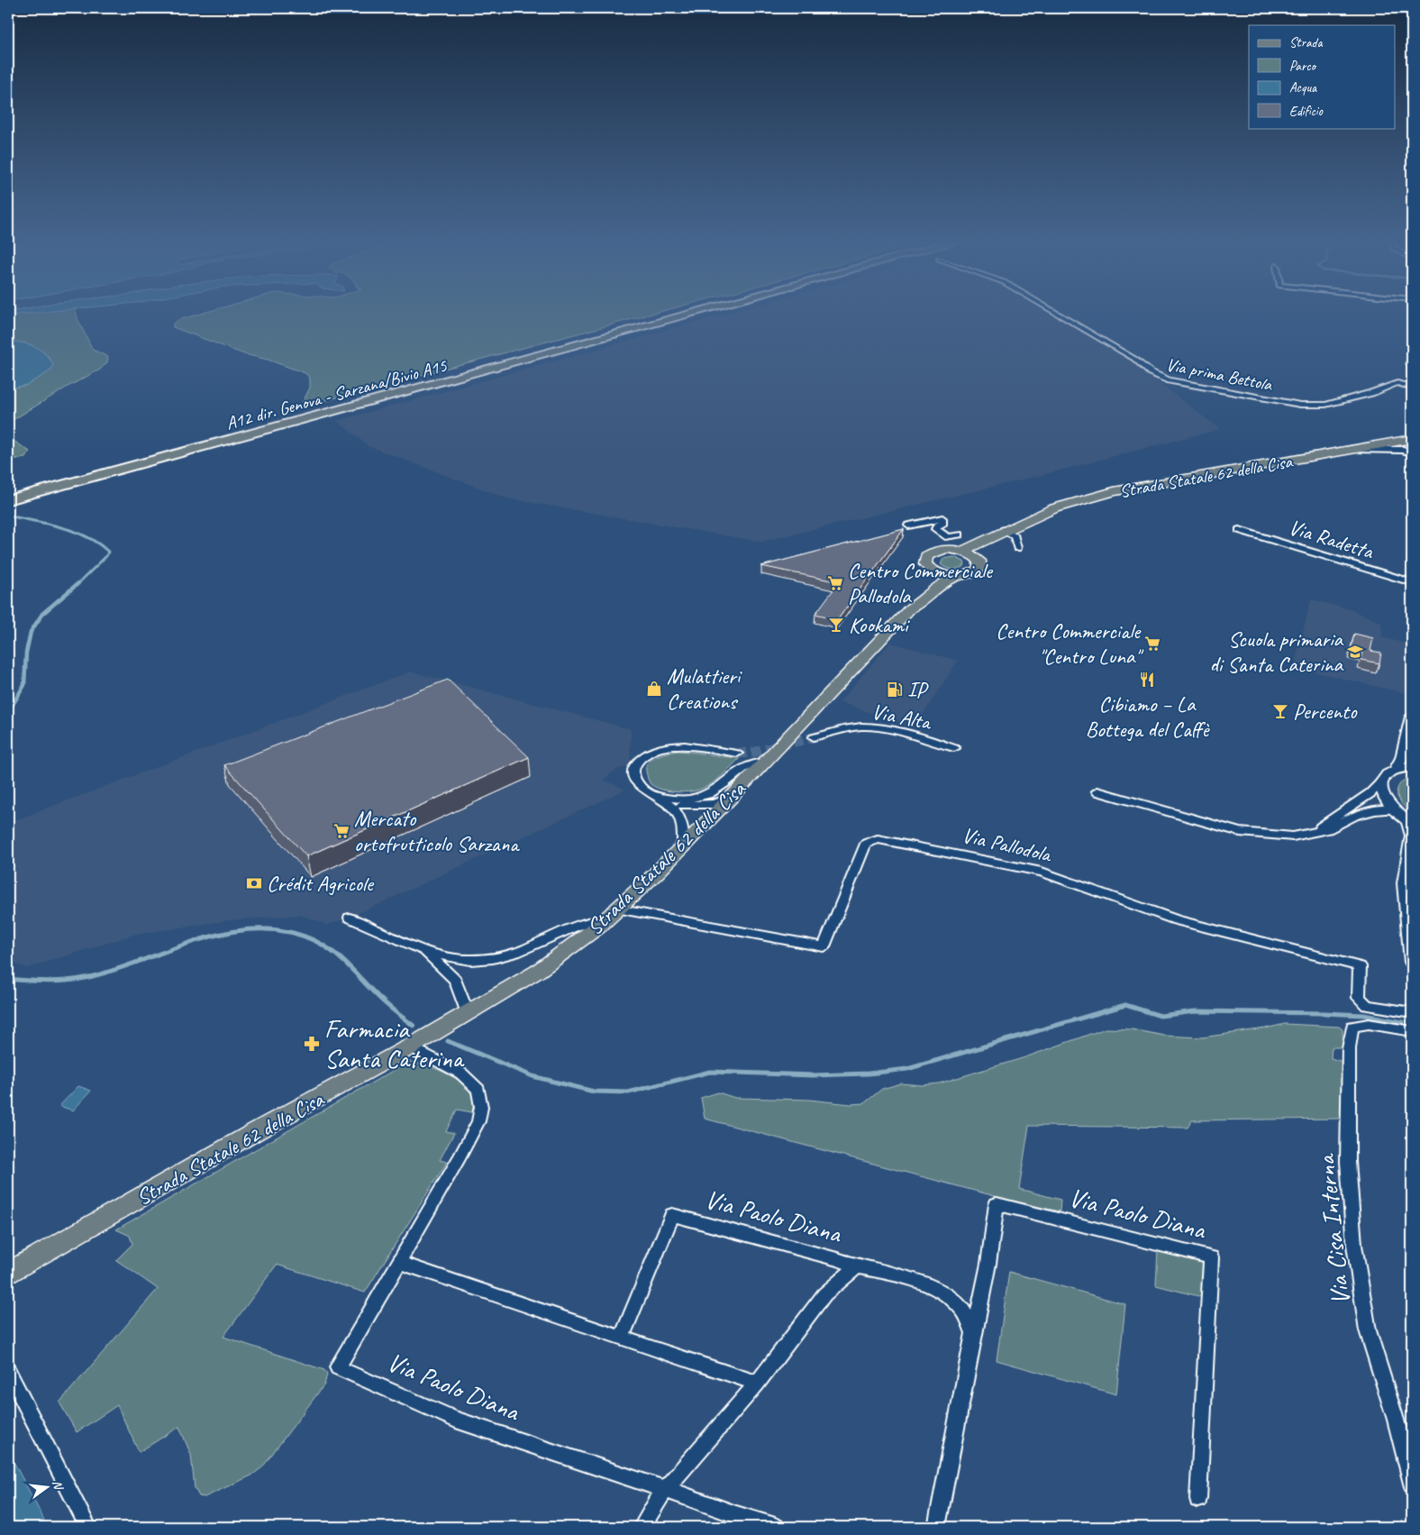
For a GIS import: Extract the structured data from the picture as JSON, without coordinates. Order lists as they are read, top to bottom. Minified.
{"streets":{"highway":["A12 dir. Genova - Sarzana/Bivio A15"],"main road":["Strada Statale 62 della Cisa"],"street":["Via prima Bettola","Via Radetta","Via Alta","Via Pallodola","Via Paolo Diana","Via Cisa Interna"]},"crossings":[["Strada Statale 62 della Cisa","Via Pallodola"],["Strada Statale 62 della Cisa","Via Paolo Diana"]],"places":{"supermarket":["Centro Commerciale Pallodola","Centro Commerciale \"Centro Luna\"","Mercato ortofrutticolo Sarzana"],"bar":["Kookami","Percento"],"school or university":["Scuola primaria di Santa Caterina"],"restaurant":["Cibiamo – La Bottega del Caffè"],"shop":["Mulattieri Creations"],"fuel station":["IP"],"bank":["Crédit Agricole"],"pharmacy":["Farmacia Santa Caterina"]},"legend":["Strada","Parco","Acqua","Edificio"],"north":"right"}
